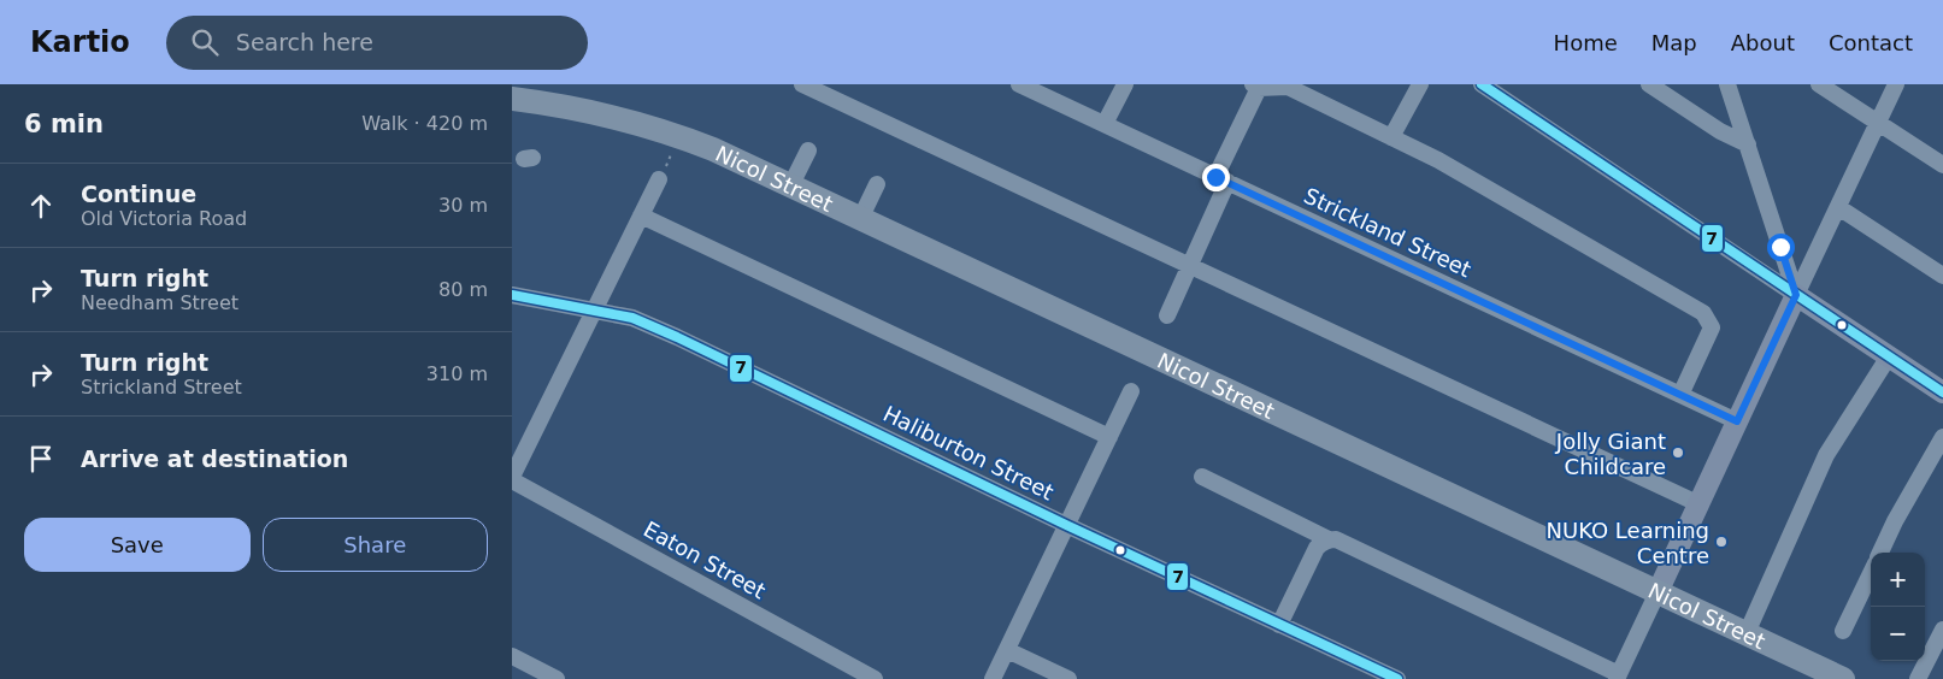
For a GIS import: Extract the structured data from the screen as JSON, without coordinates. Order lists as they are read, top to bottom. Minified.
{"streets":{"highway":["Nicol Street"],"street":["Strickland Street","Haliburton Street","Eaton Street"]},"places":["Jolly Giant Childcare","NUKO Learning Centre"],"lines":["transit line 7"],"page":{"header":"Kartio","search":"Search here","nav":["Home","Map","About","Contact"],"heading":["6 min","Walk · 420 m"],"list":[["Continue","Old Victoria Road","30 m"],["Turn right","Needham Street","80 m"],["Turn right","Strickland Street","310 m"],"Arrive at destination"],"buttons":["Save","Share"],"map_buttons":["+","−"]}}
